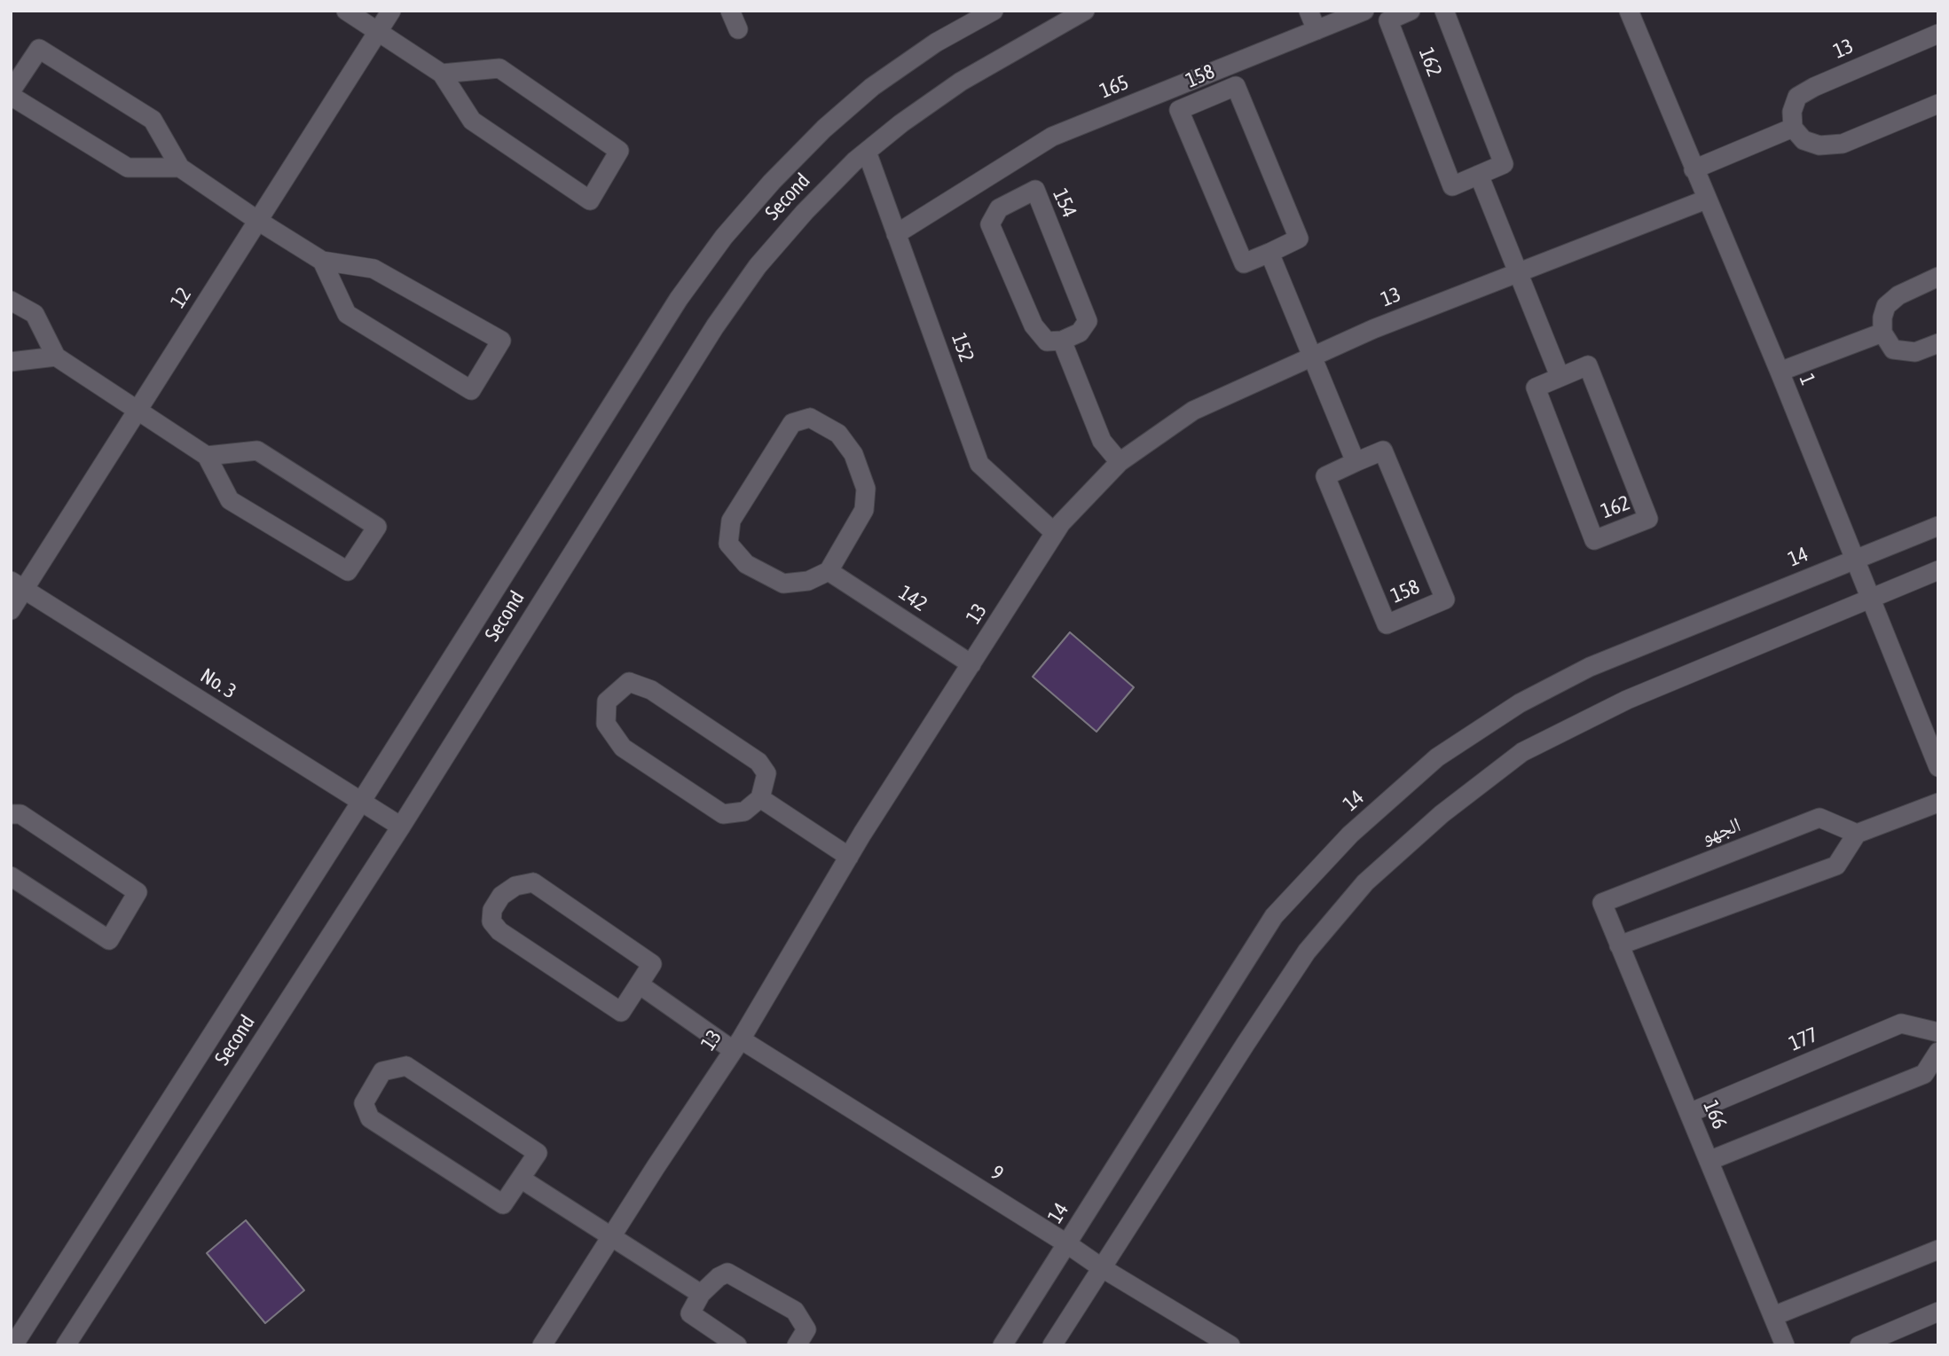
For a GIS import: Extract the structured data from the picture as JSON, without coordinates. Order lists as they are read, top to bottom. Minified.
{"streets":{"street":["13","162","158","165","Second","154","12","152","1","14","142","No. 3","الجهو","177","166","9"]},"crossings":[["13","152"],["13","1"],["13","142"],["13","9"],["165","152"],["Second","152"],["Second","No. 3"],["12","No. 3"],["1","14"],["14","9"],["الجهو","166"],["177","166"]]}
